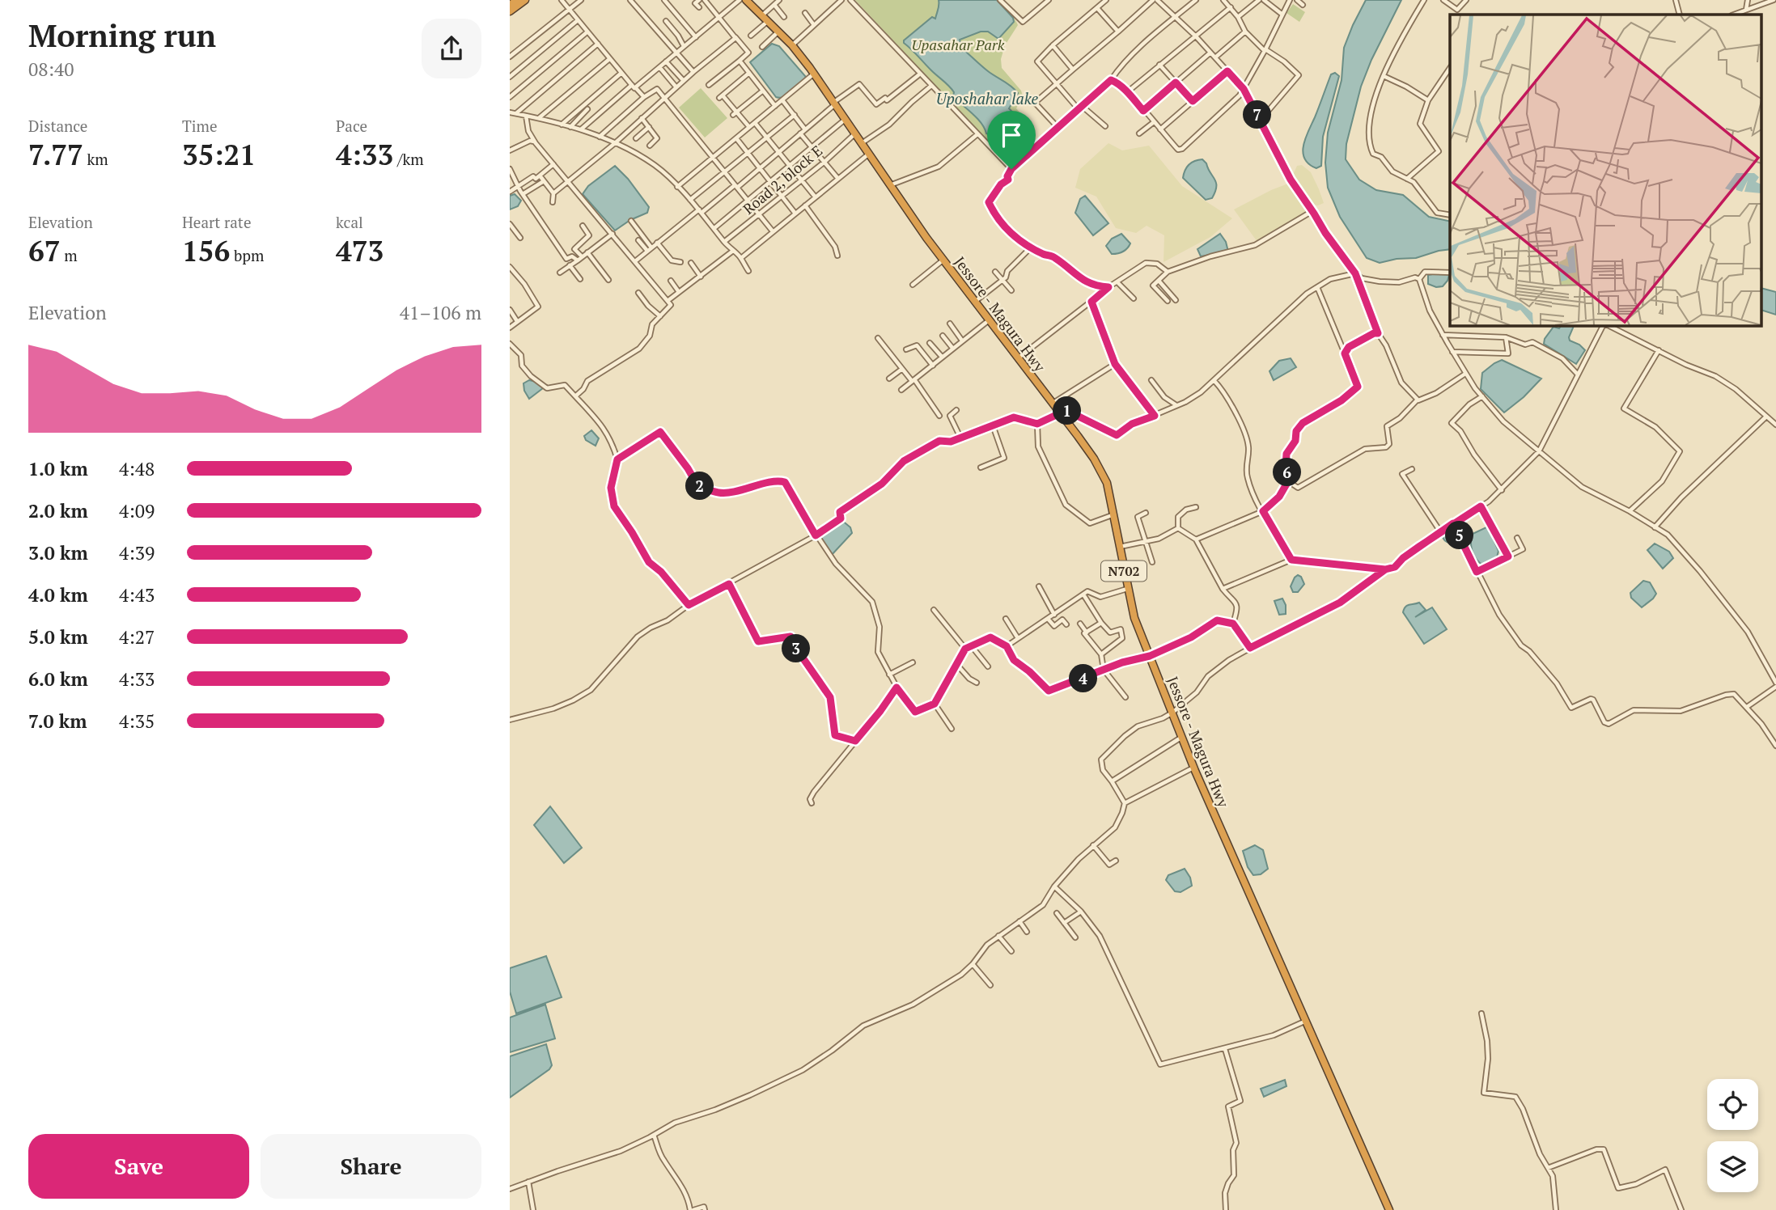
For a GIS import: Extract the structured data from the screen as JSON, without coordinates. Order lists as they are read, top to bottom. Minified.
{"streets":{"highway":["Jessore - Magura Hwy","N702"],"street":["Road 2, block E"]},"crossings":[["Road 2, block E","Jessore - Magura Hwy"]],"water":["Uposhahar lake"],"parks":["Upasahar Park"],"page":{"heading":["Morning run","08:40"],"stats":[["Distance","7.77 km"],["Time","35:21"],["Pace","4:33 /km"],["Elevation","67 m"],["Heart rate","156 bpm"],["kcal","473"]],"pins":["7","1","6","2","5","3","4"],"chart":["Elevation","41–106 m"],"list":[{"name":"1.0 km","note":"4:48"},{"name":"2.0 km","note":"4:09"},{"name":"3.0 km","note":"4:39"},{"name":"4.0 km","note":"4:43"},{"name":"5.0 km","note":"4:27"},{"name":"6.0 km","note":"4:33"},{"name":"7.0 km","note":"4:35"}],"buttons":["Save","Share"]}}
